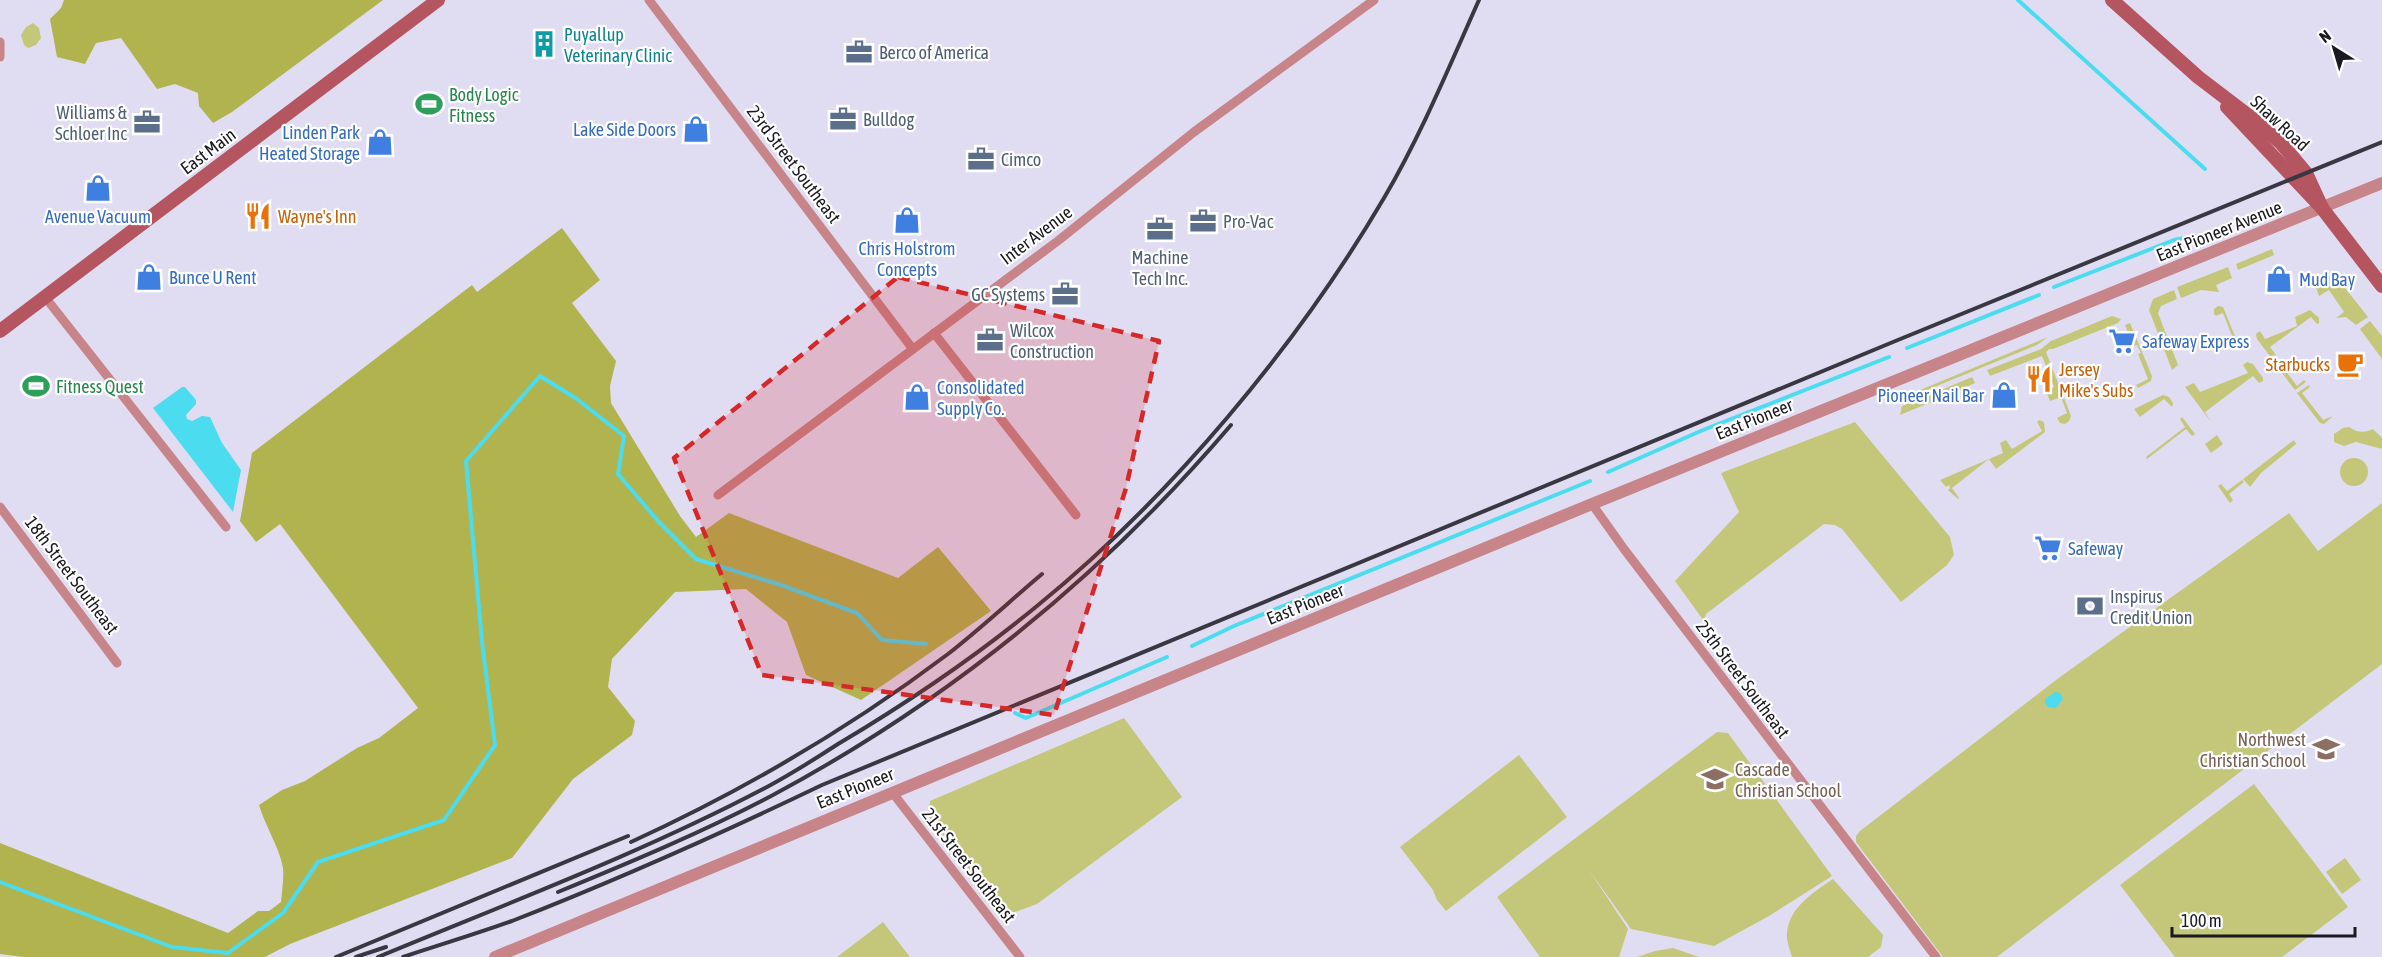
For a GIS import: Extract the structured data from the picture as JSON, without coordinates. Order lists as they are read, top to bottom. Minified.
{"streets":{"main road":["Shaw Road","East Main"],"street":["23rd Street Southeast","East Pioneer Avenue","Inter Avenue","East Pioneer","18th Street Southeast","25th Street Southeast","21st Street Southeast"]},"crossings":[["Shaw Road","East Pioneer Avenue"],["23rd Street Southeast","Inter Avenue"],["East Pioneer Avenue","East Pioneer"],["East Pioneer","25th Street Southeast"],["East Pioneer","21st Street Southeast"]],"places":{"building":["Puyallup Veterinary Clinic"],"office":["Berco of America","Bulldog","Williams & Schloer Inc","Cimco","Pro-Vac","Machine Tech Inc.","GC Systems","Wilcox Construction"],"sports":["Body Logic Fitness","Fitness Quest"],"shop":["Lake Side Doors","Linden Park Heated Storage","Avenue Vacuum","Chris Holstrom Concepts","Bunce U Rent","Mud Bay","Pioneer Nail Bar","Consolidated Supply Co."],"restaurant":["Wayne's Inn","Jersey Mike's Subs"],"supermarket":["Safeway Express","Safeway"],"cafe":["Starbucks"],"bank":["Inspirus Credit Union"],"school or university":["Northwest Christian School","Cascade Christian School"]},"scale_bar":"100 m","north":"top left"}
